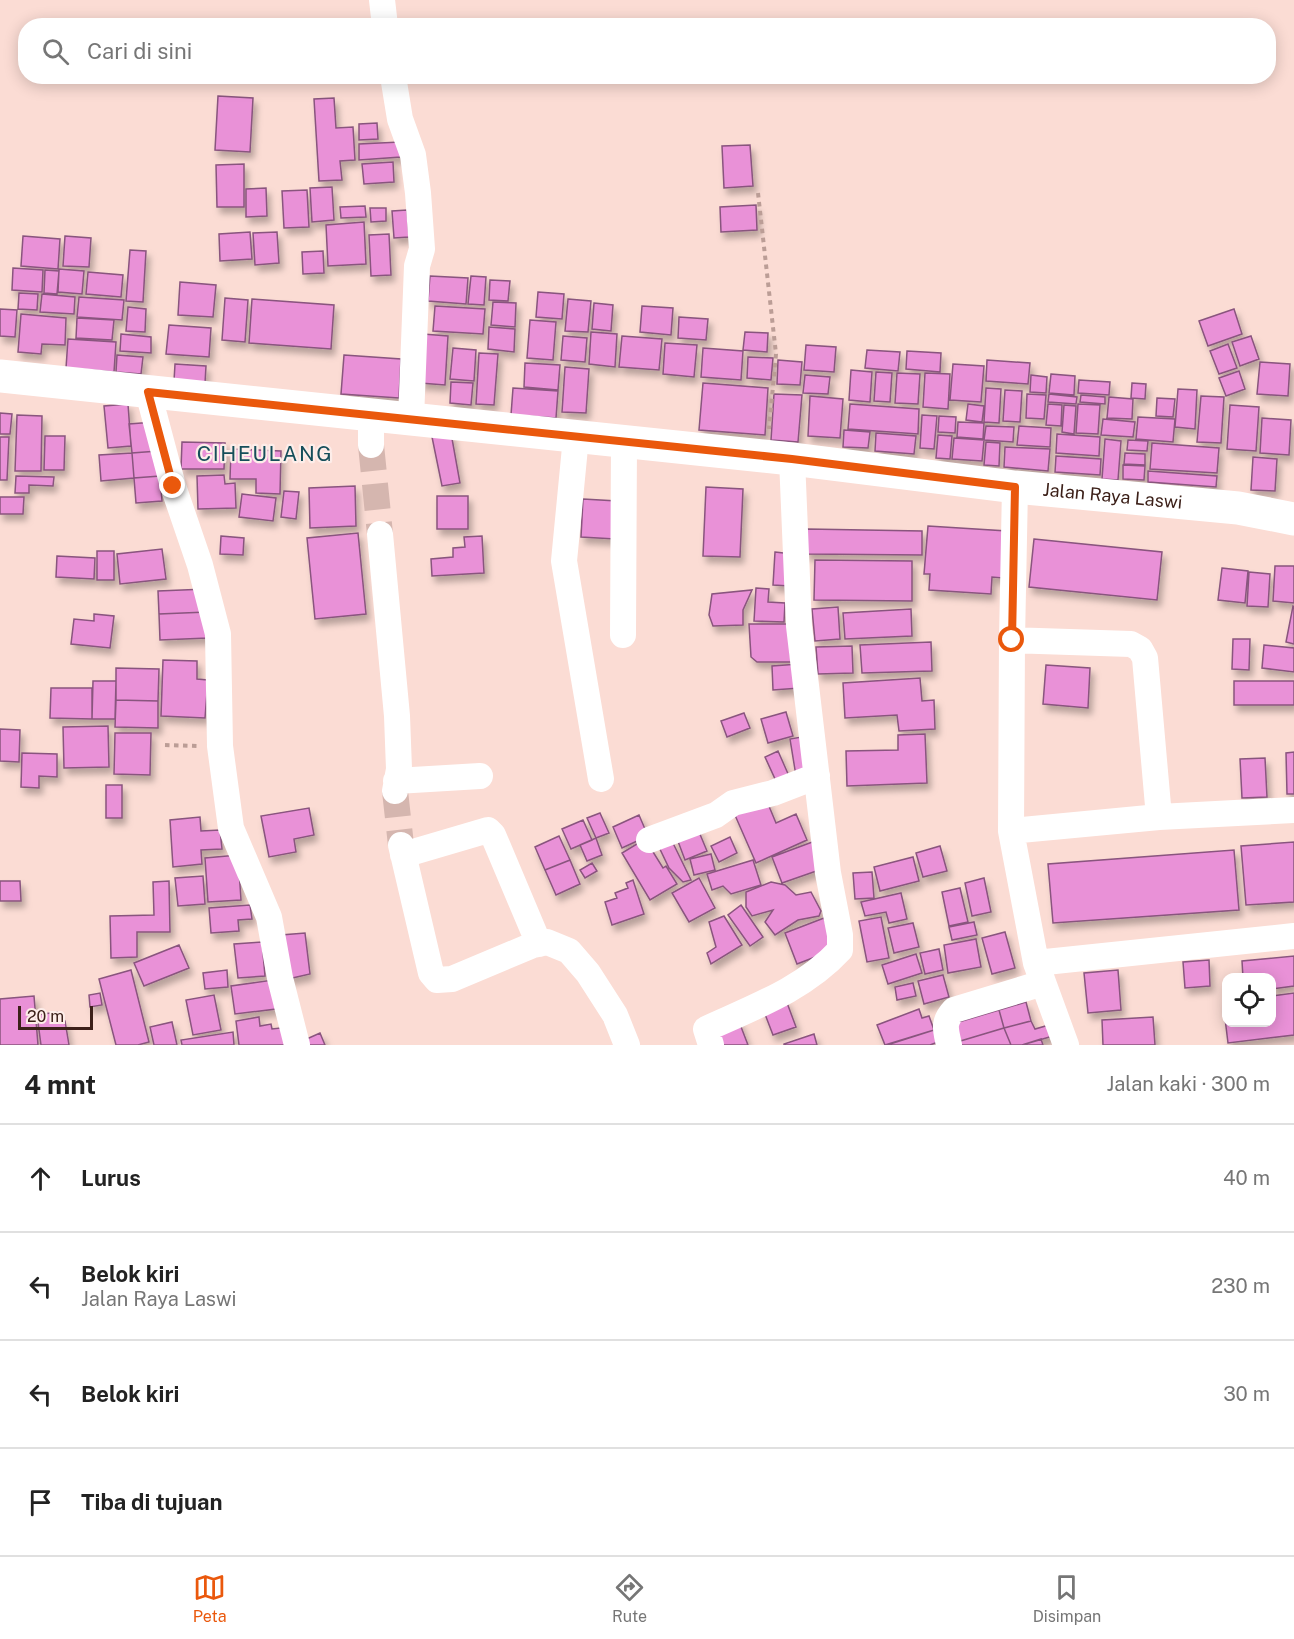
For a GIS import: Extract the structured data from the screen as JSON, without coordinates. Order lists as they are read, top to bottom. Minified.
{"streets":{"main road":["Jalan Raya Laswi"]},"districts":["CIHEULANG"],"scale_bar":"20 m","page":{"search":"Cari di sini","scale":"20 m","heading":["4 mnt","Jalan kaki · 300 m"],"list":[["Lurus","40 m"],["Belok kiri","Jalan Raya Laswi","230 m"],["Belok kiri","30 m"],"Tiba di tujuan"],"nav":["Peta","Rute","Disimpan"]}}
